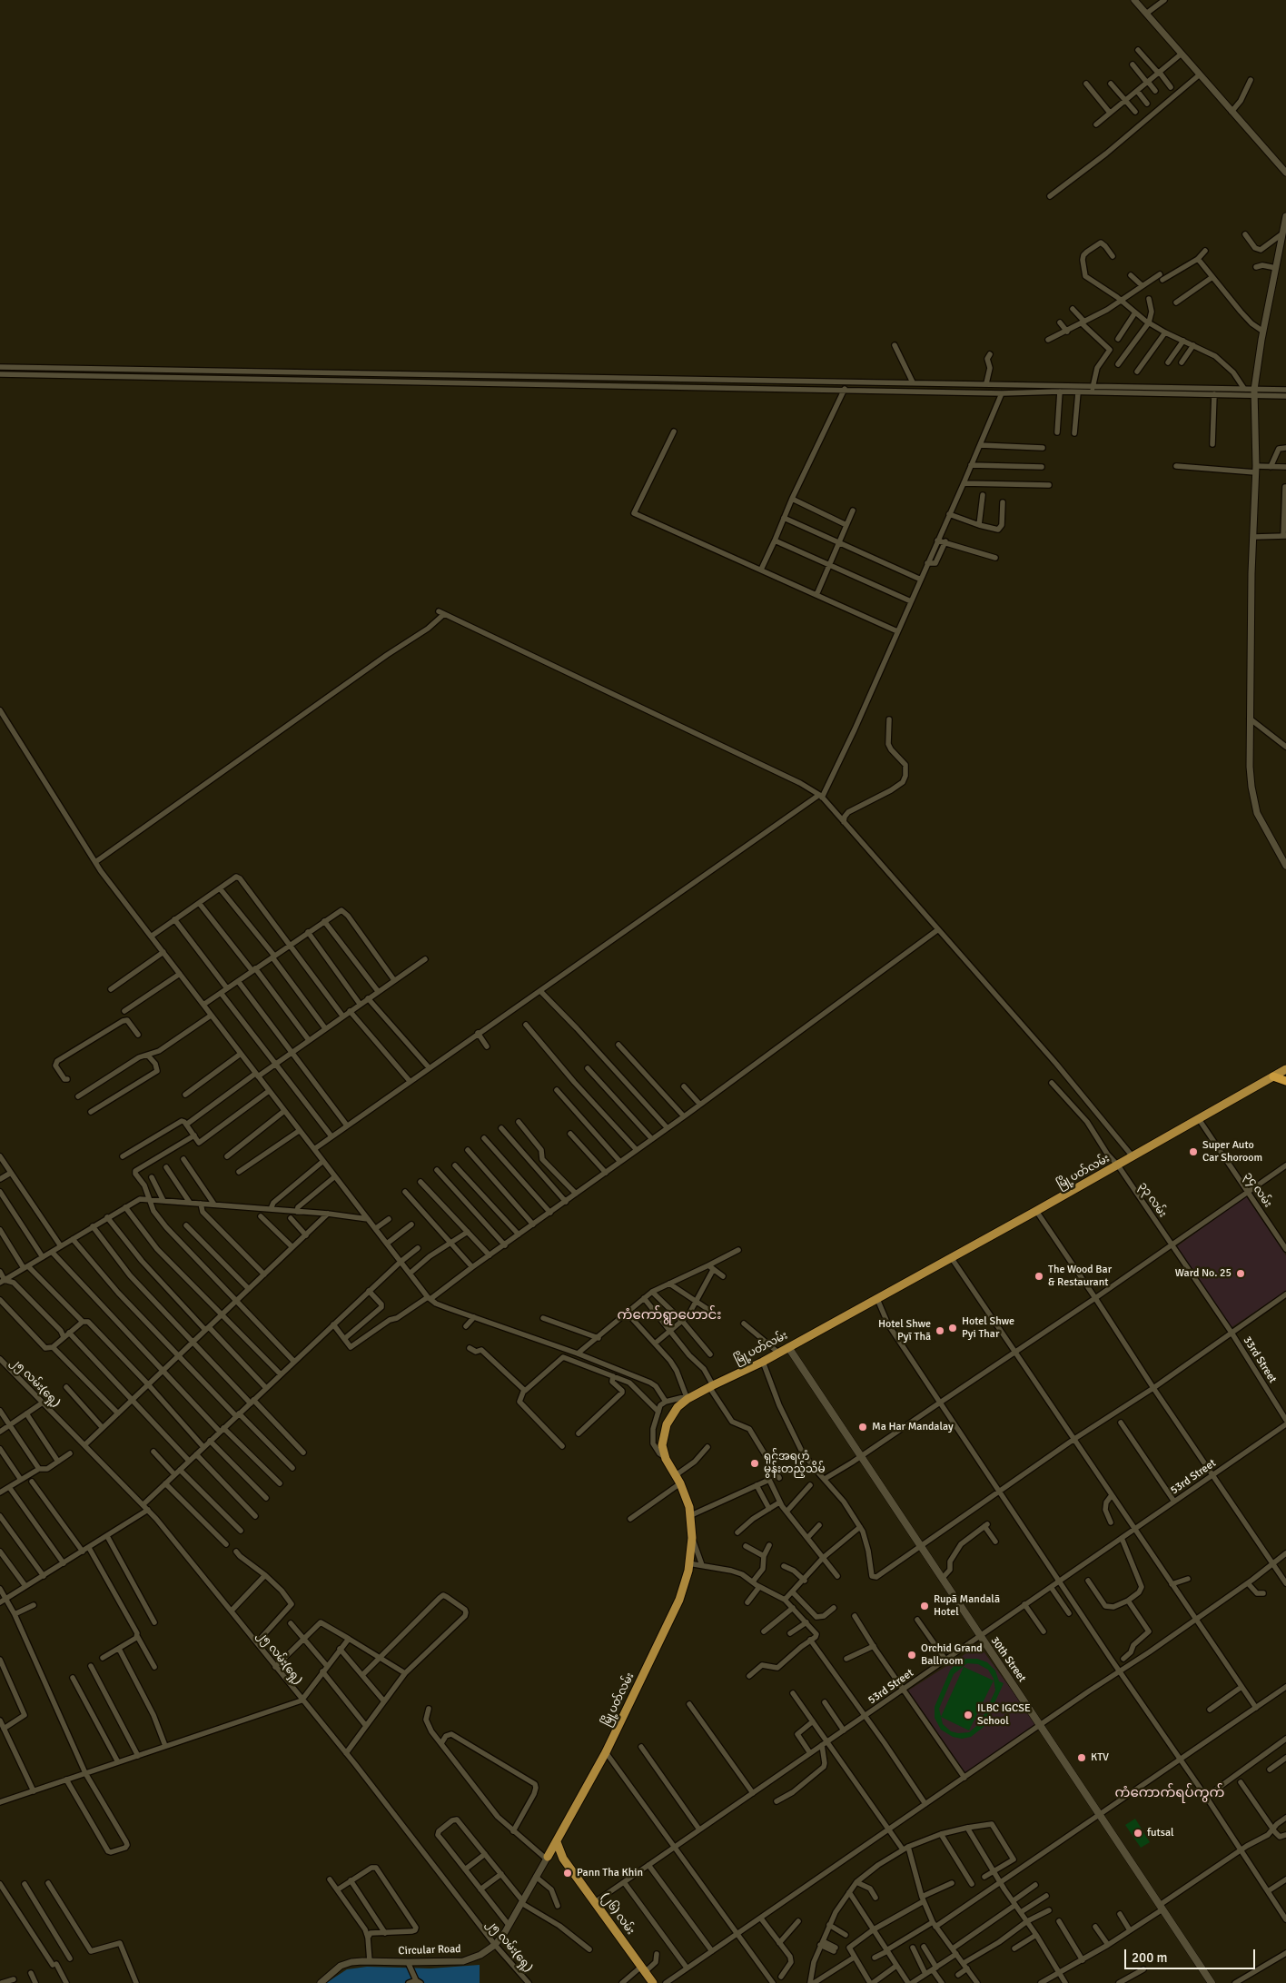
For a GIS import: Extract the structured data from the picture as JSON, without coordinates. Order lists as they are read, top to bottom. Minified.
{"streets":{"main road":["မြို့ပတ်လမ်း","30th Street","(၂၆) လမ်း"],"street":["၃၄ လမ်း","၃၃ လမ်း","33rd Street","၂၅ လမ်း(ရှေ့)","53rd Street","Circular Road"]},"crossings":[["မြို့ပတ်လမ်း","၃၄ လမ်း"],["မြို့ပတ်လမ်း","၃၃ လမ်း"],["မြို့ပတ်လမ်း","30th Street"],["မြို့ပတ်လမ်း","(၂၆) လမ်း"],["မြို့ပတ်လမ်း","Circular Road"],["၃၃ လမ်း","33rd Street"],["၂၅ လမ်း(ရှေ့)","Circular Road"],["53rd Street","30th Street"],["53rd Street","(၂၆) လမ်း"]],"districts":["ကံကော်ရွာဟောင်း","ကံကောက်ရပ်ကွက်"],"places":["Super Auto Car Shoroom","Ward No. 25","The Wood Bar & Restaurant","Hotel Shwe Pyi Thar","Hotel Shwe Pyī Thā","Ma Har Mandalay","ရှင်အရဟံ မွန်းတည့်သိမ်","Rupā Mandalā Hotel","Orchid Grand Ballroom","ILBC IGCSE School","KTV","futsal","Pann Tha Khin"],"scale_bar":"200 m"}
